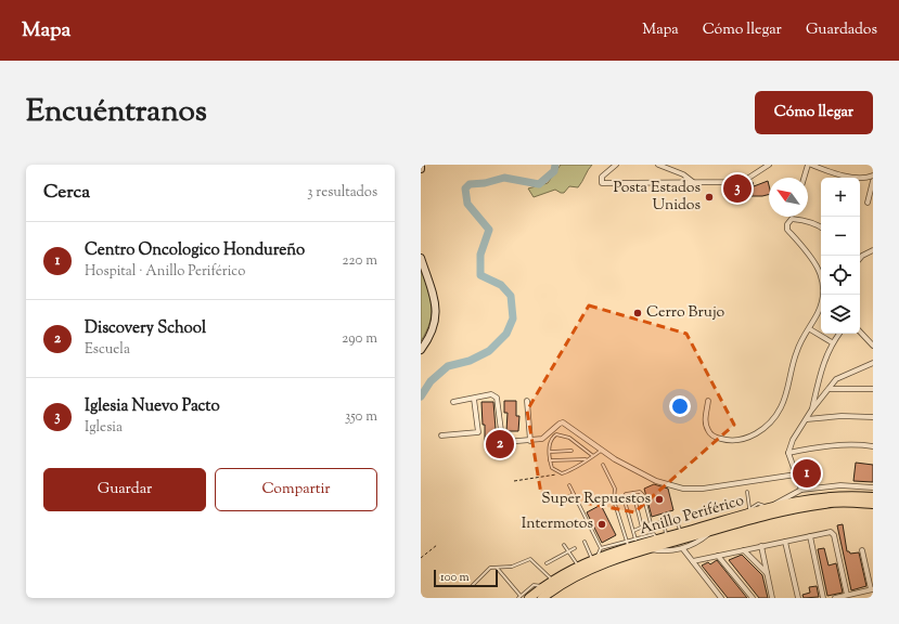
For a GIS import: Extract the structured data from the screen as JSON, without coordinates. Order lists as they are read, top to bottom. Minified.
{"streets":{"highway":["Anillo Periférico"]},"places":["Posta Estados Unidos","Cerro Brujo","Super Repuestos","Intermotos"],"scale_bar":"100 m","north":"top left","page":{"header":"Mapa","nav":["Mapa","Cómo llegar","Guardados"],"title":"Encuéntranos","buttons":["Cómo llegar",["Guardar","Compartir"]],"heading":["Cerca","3 resultados"],"pins":["3","2","1"],"map_buttons":["+","−"],"list":[{"mark":"1","name":"Centro Oncologico Hondureño","note":"Hospital · Anillo Periférico","value":"220 m"},{"mark":"2","name":"Discovery School","note":"Escuela","value":"290 m"},{"mark":"3","name":"Iglesia Nuevo Pacto","note":"Iglesia","value":"350 m"}],"scale":"100 m"}}
